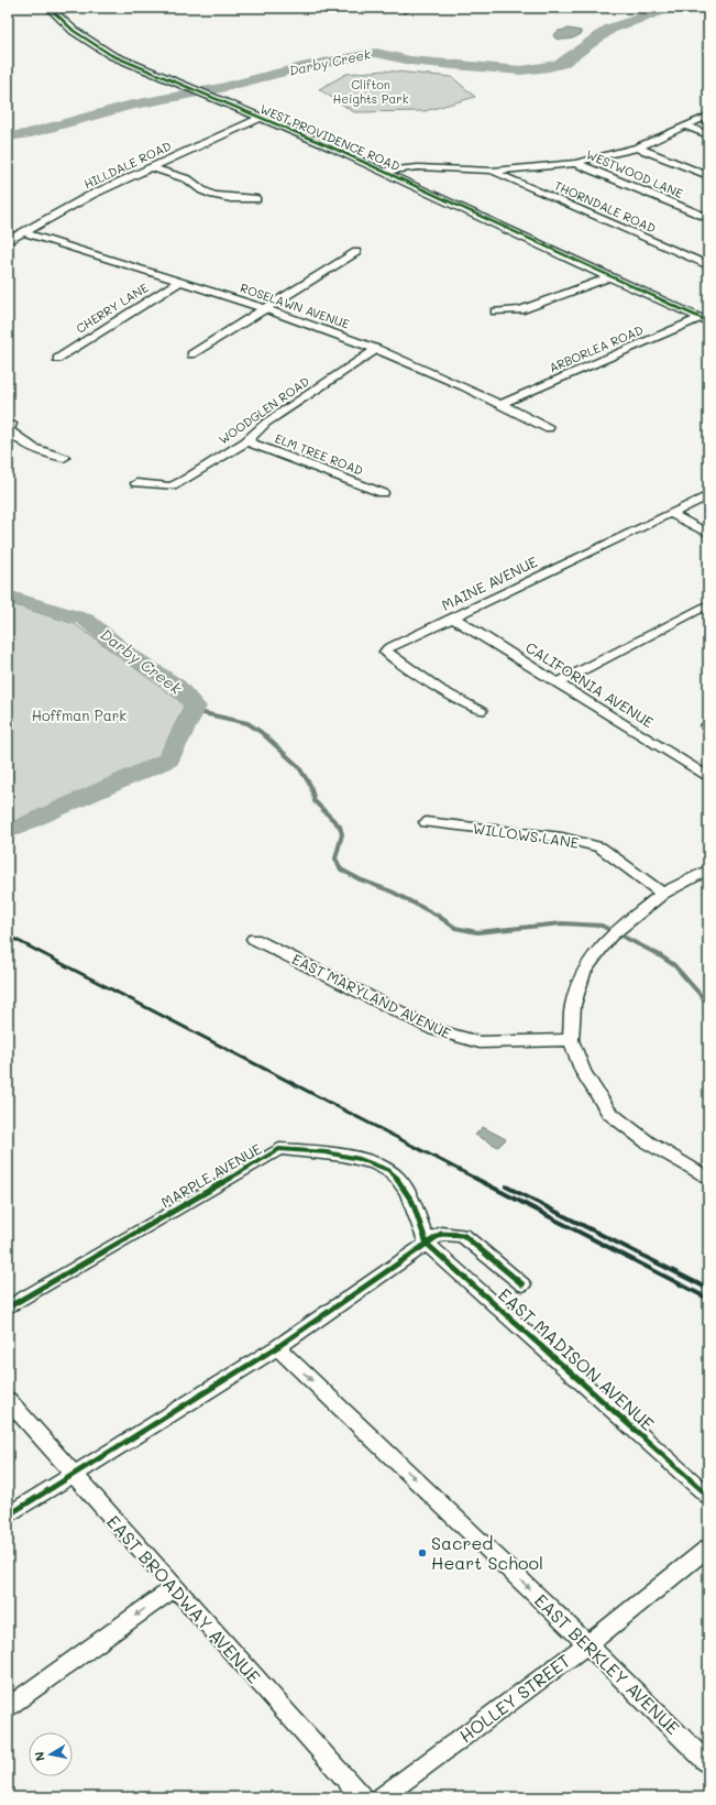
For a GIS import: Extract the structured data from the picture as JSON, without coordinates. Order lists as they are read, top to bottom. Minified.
{"streets":{"street":["WEST PROVIDENCE ROAD","HILLDALE ROAD","WESTWOOD LANE","THORNDALE ROAD","ROSELAWN AVENUE","CHERRY LANE","ARBORLEA ROAD","WOODGLEN ROAD","ELM TREE ROAD","MAINE AVENUE","CALIFORNIA AVENUE","WILLOWS LANE","EAST MARYLAND AVENUE","MARPLE AVENUE","EAST MADISON AVENUE","EAST BROADWAY AVENUE","EAST BERKLEY AVENUE","HOLLEY STREET"]},"crossings":[["WEST PROVIDENCE ROAD","HILLDALE ROAD"],["WEST PROVIDENCE ROAD","ARBORLEA ROAD"],["HILLDALE ROAD","ROSELAWN AVENUE"],["ROSELAWN AVENUE","CHERRY LANE"],["ROSELAWN AVENUE","ARBORLEA ROAD"],["ROSELAWN AVENUE","WOODGLEN ROAD"],["WOODGLEN ROAD","ELM TREE ROAD"],["MAINE AVENUE","CALIFORNIA AVENUE"],["MARPLE AVENUE","EAST MADISON AVENUE"],["EAST BERKLEY AVENUE","HOLLEY STREET"]],"one_way":["EAST BERKLEY AVENUE"],"water":["Darby Creek"],"parks":["Clifton Heights Park","Hoffman Park"],"places":["Sacred Heart School"],"north":"left"}
